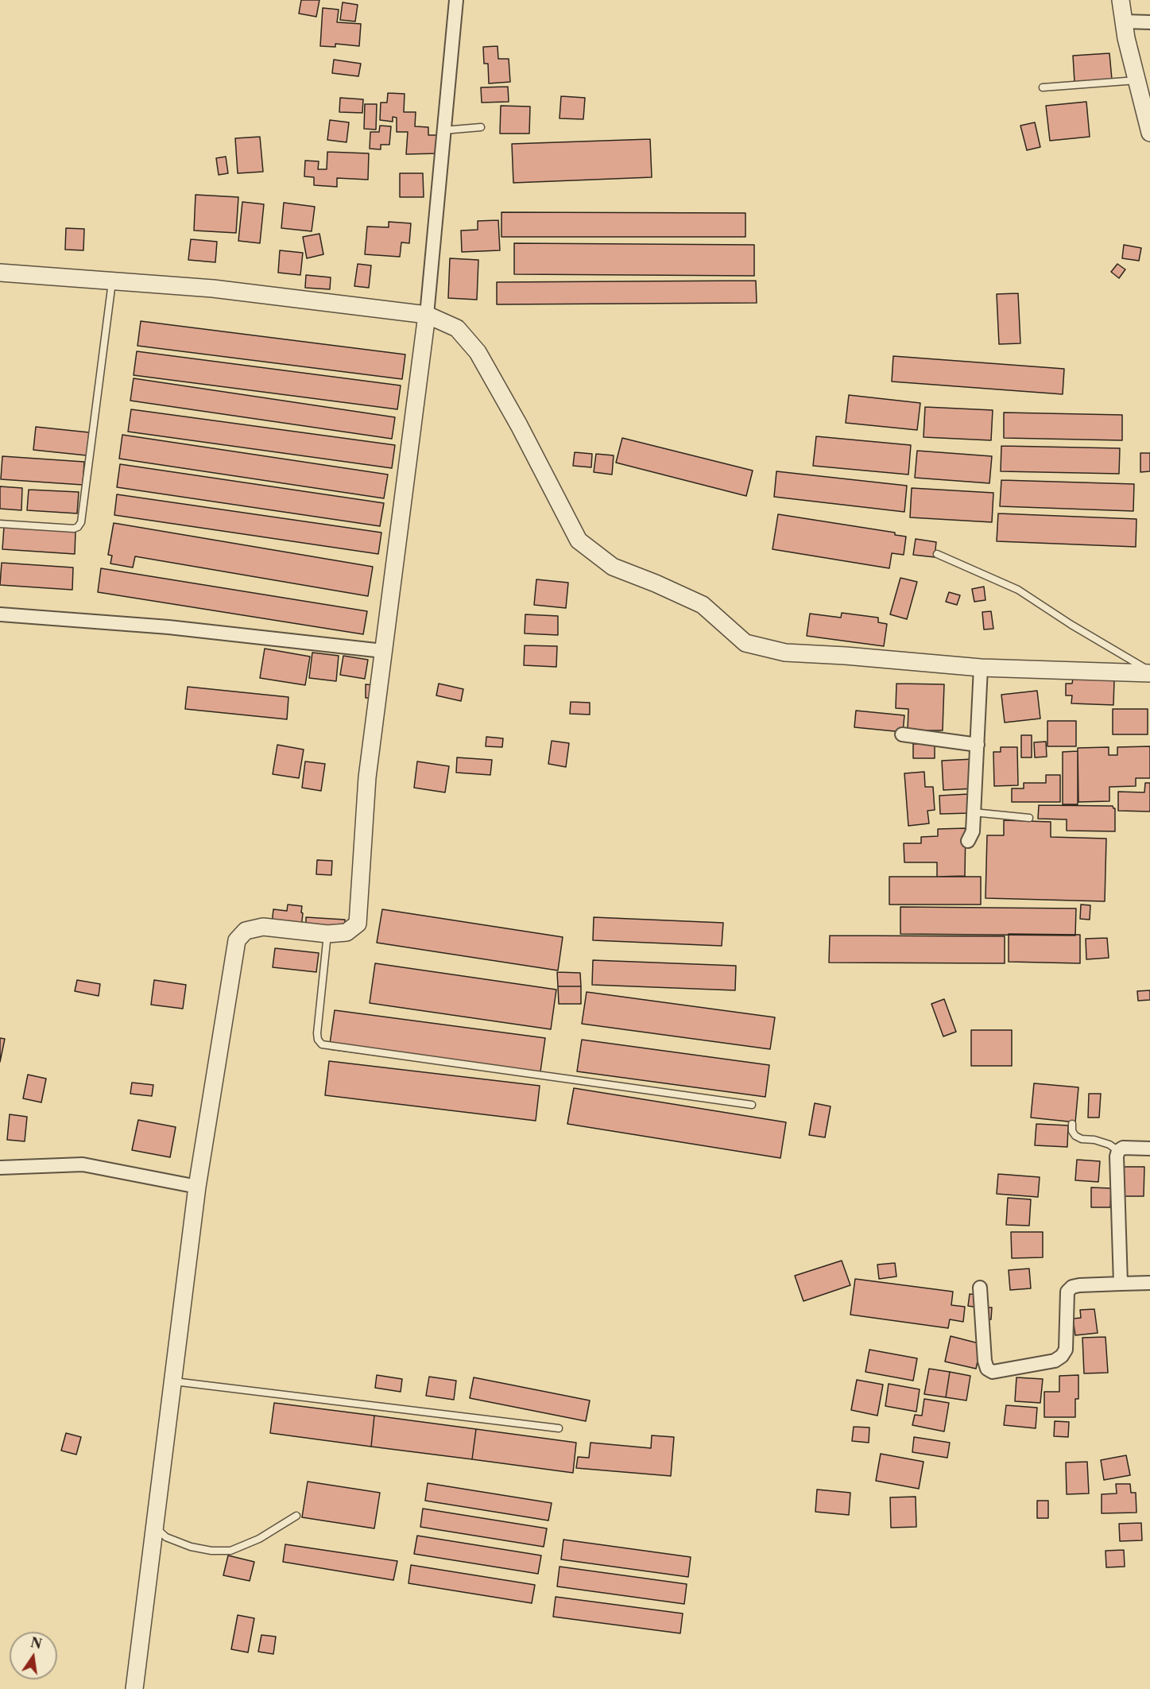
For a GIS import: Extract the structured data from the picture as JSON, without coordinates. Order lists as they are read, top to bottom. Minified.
{"north":"top"}
